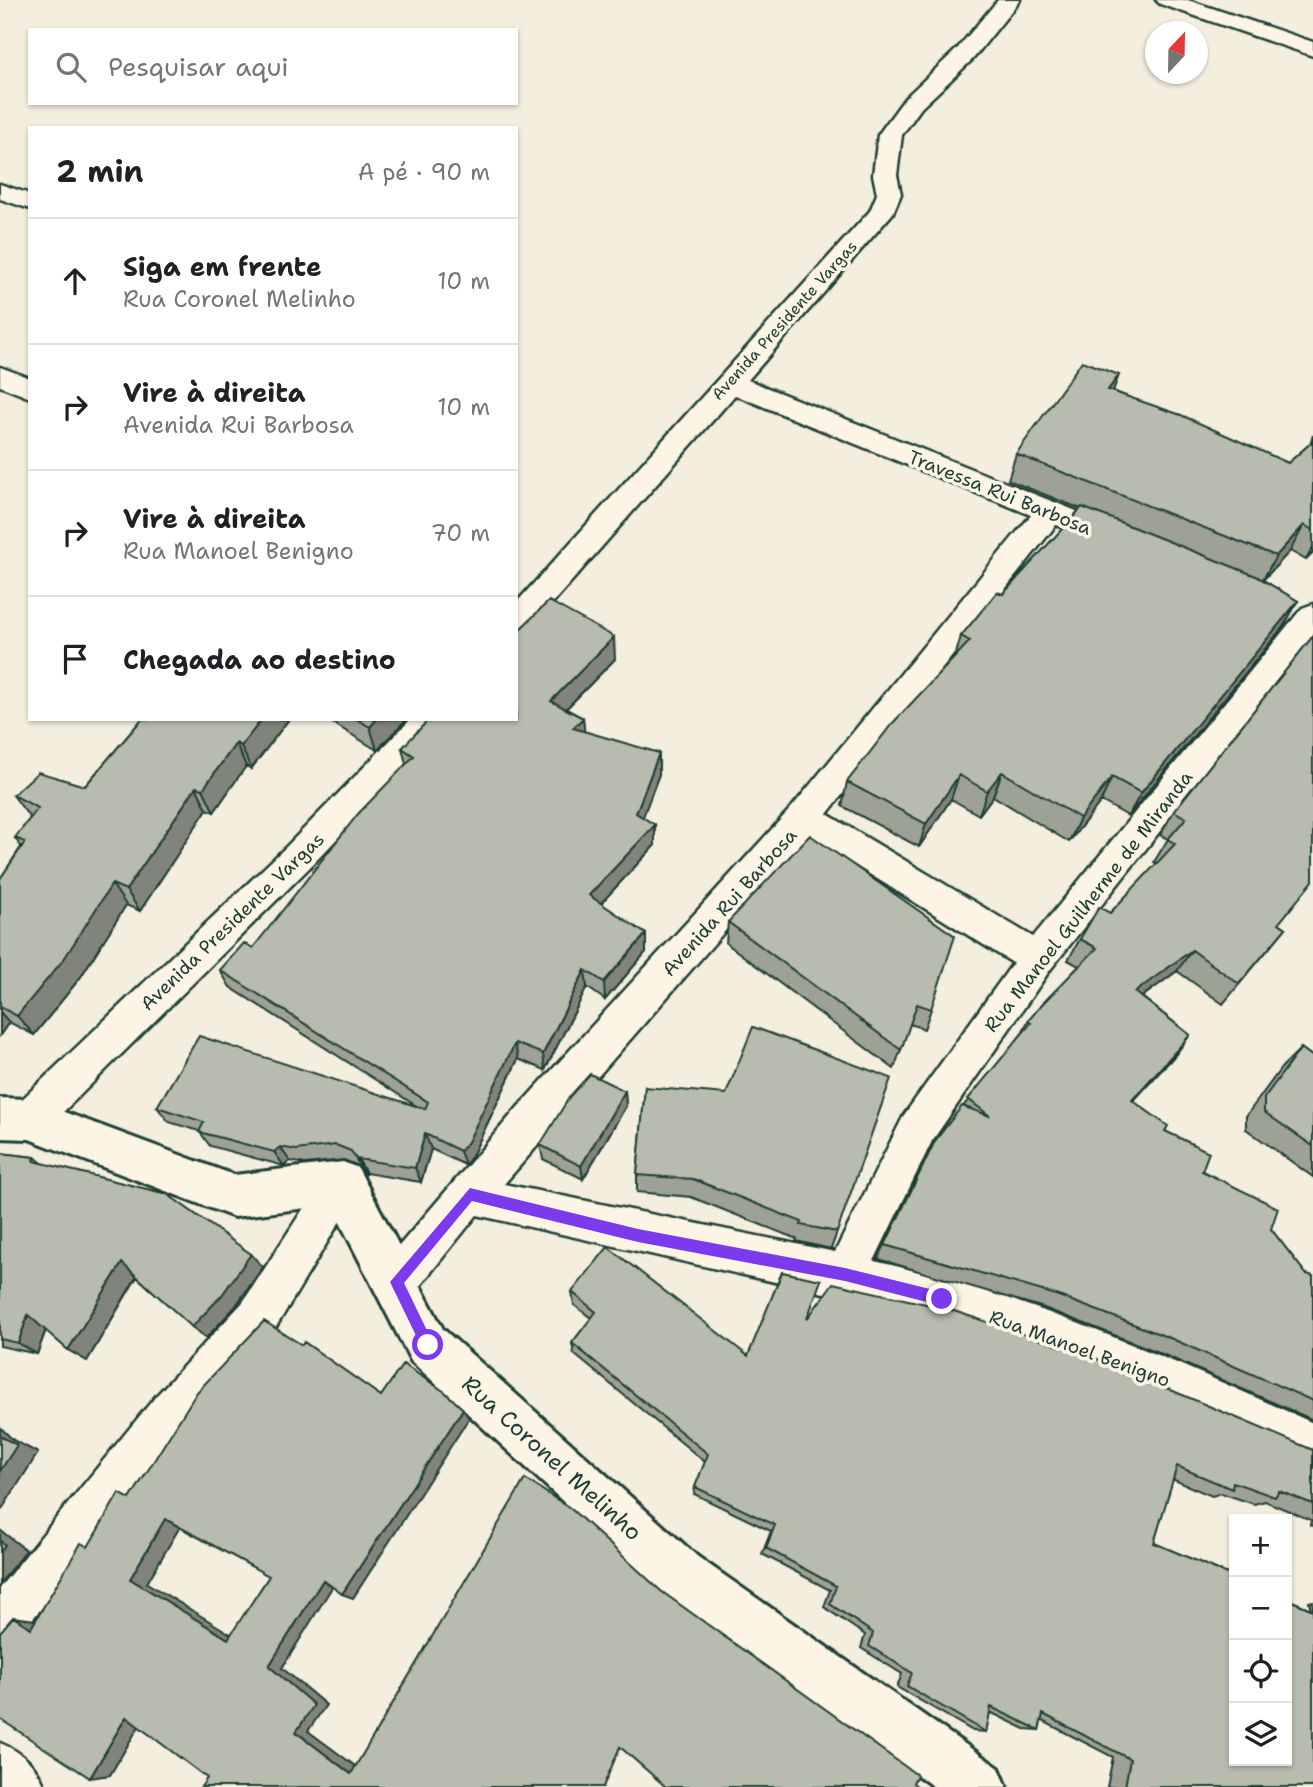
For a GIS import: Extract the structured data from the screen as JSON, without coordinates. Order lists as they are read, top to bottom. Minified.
{"streets":{"main road":["Rua Coronel Melinho"],"street":["Avenida Presidente Vargas","Travessa Rui Barbosa","Rua Manoel Guilherme de Miranda","Avenida Rui Barbosa","Rua Manoel Benigno"]},"crossings":[["Avenida Presidente Vargas","Travessa Rui Barbosa"],["Travessa Rui Barbosa","Avenida Rui Barbosa"],["Rua Manoel Guilherme de Miranda","Rua Manoel Benigno"],["Avenida Rui Barbosa","Rua Manoel Benigno"],["Avenida Rui Barbosa","Rua Coronel Melinho"]],"north":"top","page":{"search":"Pesquisar aqui","heading":["2 min","A pé · 90 m"],"list":[["Siga em frente","Rua Coronel Melinho","10 m"],["Vire à direita","Avenida Rui Barbosa","10 m"],["Vire à direita","Rua Manoel Benigno","70 m"],"Chegada ao destino"],"map_buttons":["+","−"]}}
